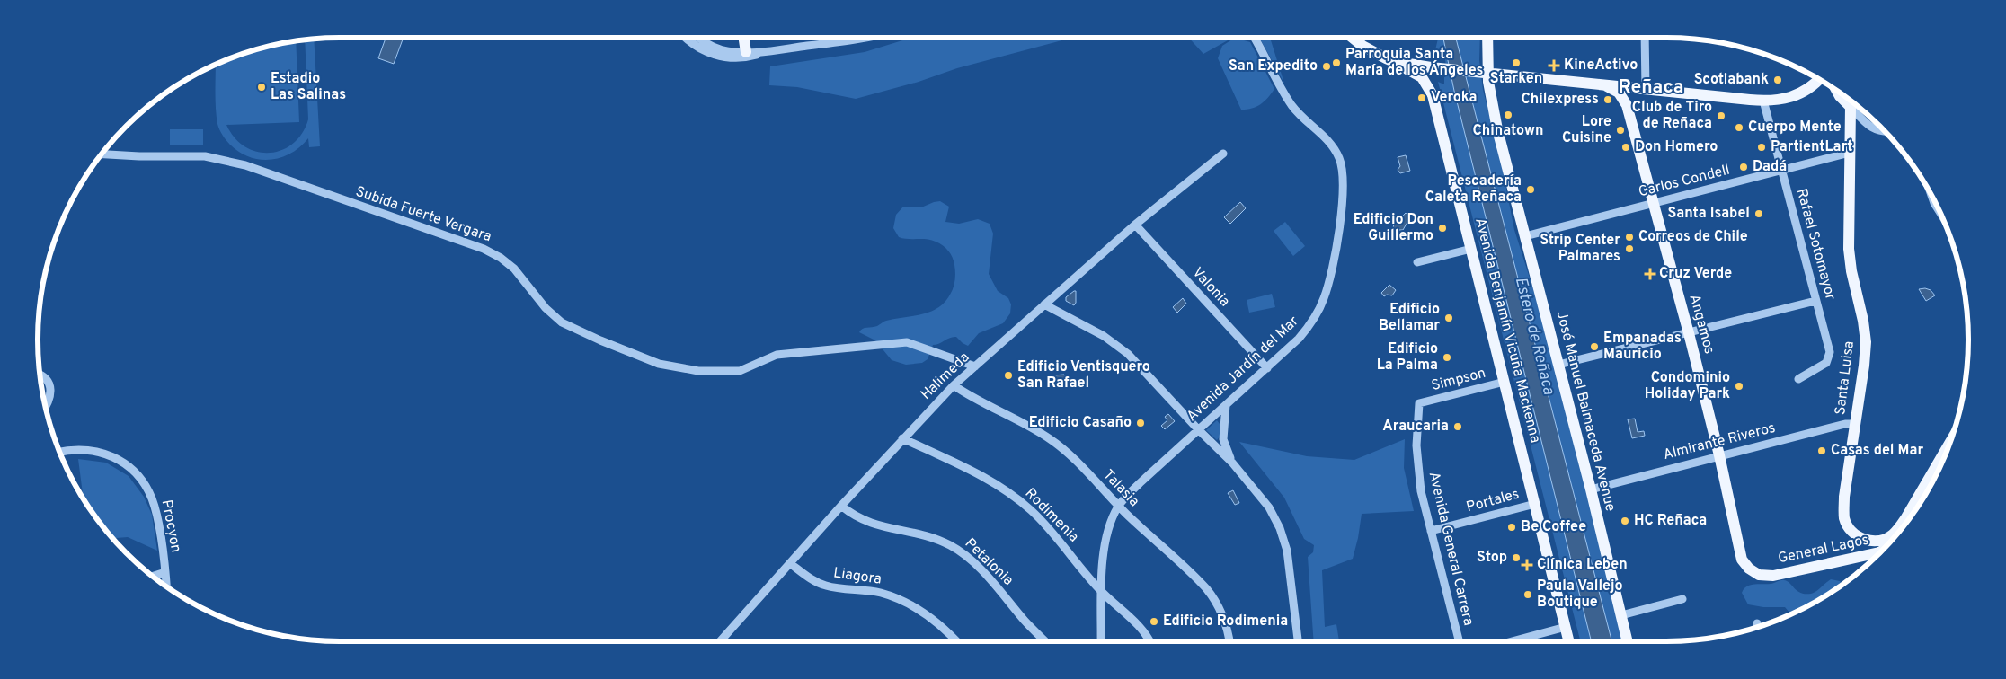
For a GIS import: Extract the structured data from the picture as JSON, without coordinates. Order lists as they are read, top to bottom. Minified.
{"streets":{"main road":["Angamos","Avenida Benjamín Vicuña Mackenna","Santa Luisa","José Manuel Balmaceda Avenue","General Lagos"],"street":["Carlos Condell","Subida Fuerte Vergara","Rafael Sotomayor","Valonia","Avenida Jardín del Mar","Halimeda","Simpson","Almirante Riveros","Talasia","Portales","Rodimenia","Procyon","Avenida General Carrera","Petalonia","Liagora"]},"crossings":[["Carlos Condell","Rafael Sotomayor"],["Carlos Condell","Angamos"],["Carlos Condell","Santa Luisa"],["Carlos Condell","José Manuel Balmaceda Avenue"],["Subida Fuerte Vergara","Halimeda"],["Valonia","Avenida Jardín del Mar"],["Valonia","Halimeda"],["Angamos","Almirante Riveros"],["Angamos","General Lagos"],["Avenida Benjamín Vicuña Mackenna","Simpson"],["Avenida Benjamín Vicuña Mackenna","Portales"],["Avenida Jardín del Mar","Talasia"],["Avenida Jardín del Mar","Rodimenia"],["Halimeda","Talasia"],["Halimeda","Rodimenia"],["Halimeda","Petalonia"],["Halimeda","Liagora"],["Santa Luisa","Almirante Riveros"],["Simpson","Avenida General Carrera"],["José Manuel Balmaceda Avenue","Almirante Riveros"],["Portales","Avenida General Carrera"]],"districts":["Reñaca"],"water":["Estero de Reñaca"],"places":{"other":["Parroquia Santa María de los Ángeles","Starken","San Expedito","Scotiabank","Estadio Las Salinas","Veroka","Chilexpress","Chinatown","Club de Tiro de Reñaca","Cuerpo Mente","Lore Cuisine","Don Homero","PartientLart","Dadá","Pescadería Caleta Reñaca","Santa Isabel","Edificio Don Guillermo","Correos de Chile","Strip Center Palmares","Edificio Bellamar","Empanadas Mauricio","Edificio La Palma","Edificio Ventisquero San Rafael","Condominio Holiday Park","Edificio Casaño","Araucaria","Casas del Mar","HC Reñaca","Be Coffee","Stop","Paula Vallejo Boutique","Edificio Rodimenia"],"health":["KineActivo","Cruz Verde","Clínica Leben"]}}
